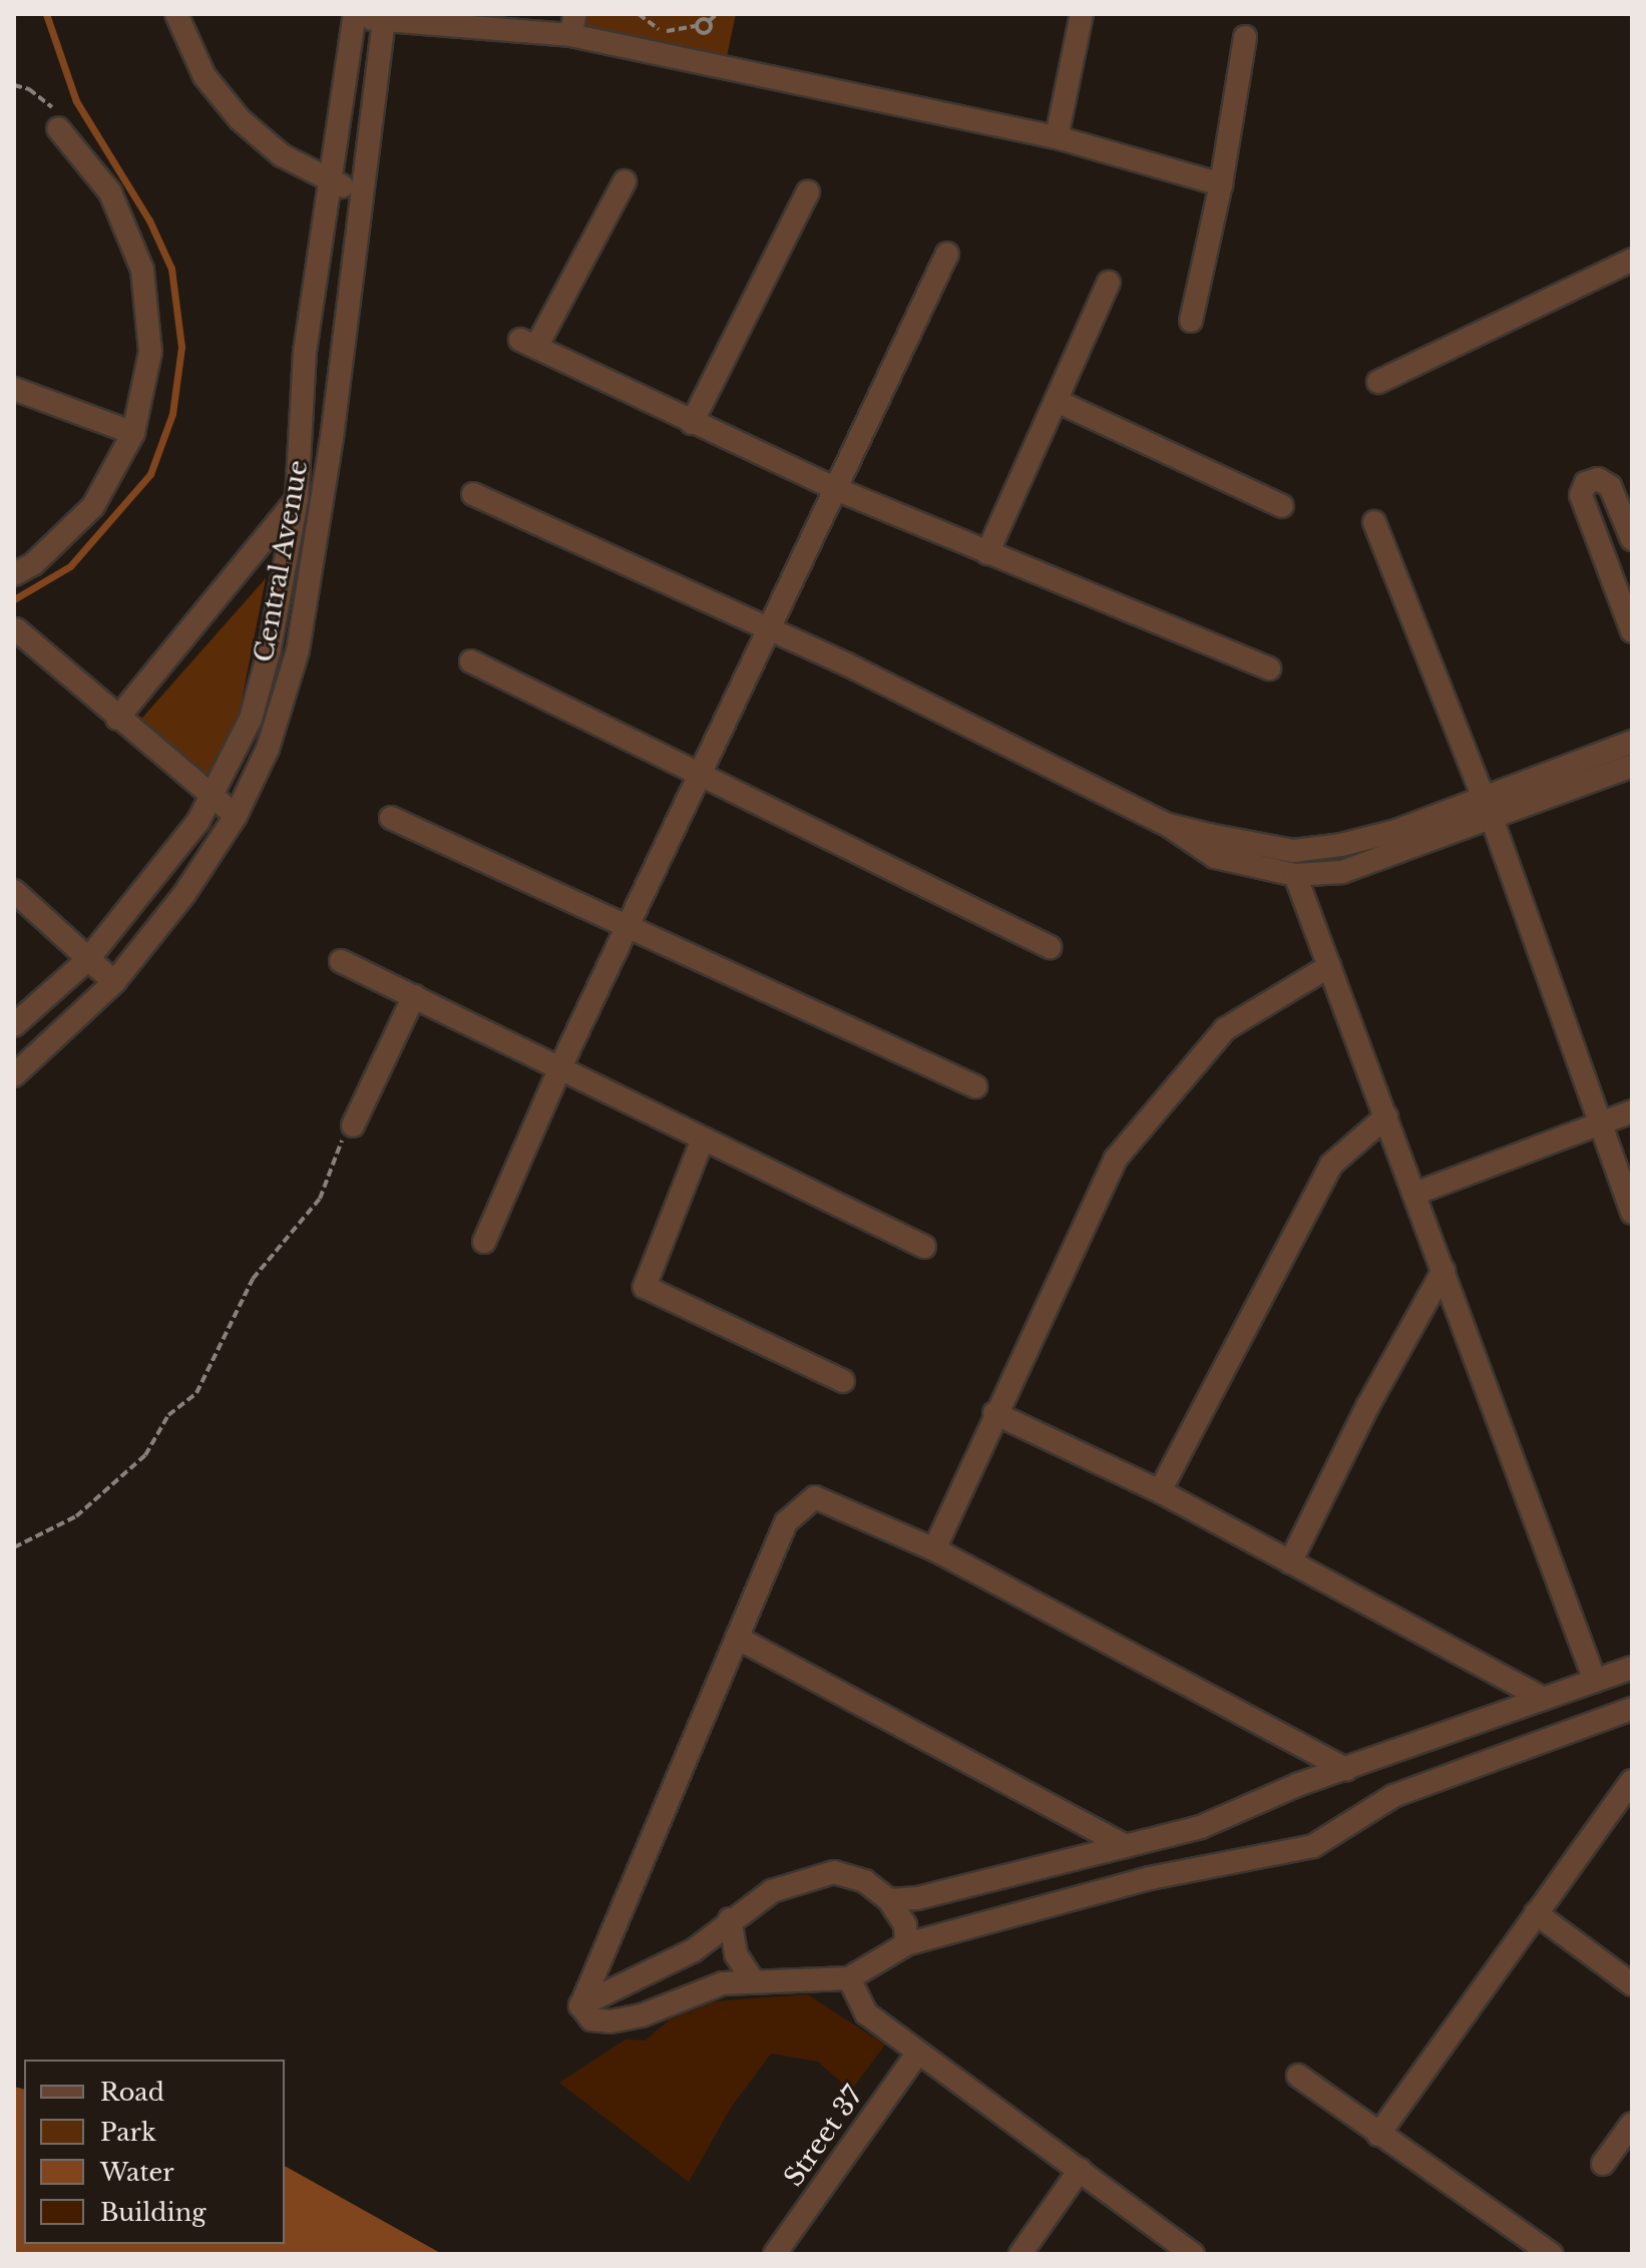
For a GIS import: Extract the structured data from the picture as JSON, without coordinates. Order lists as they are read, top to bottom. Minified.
{"streets":{"street":["Central Avenue","Street 37"]},"legend":["Road","Park","Water","Building"]}
